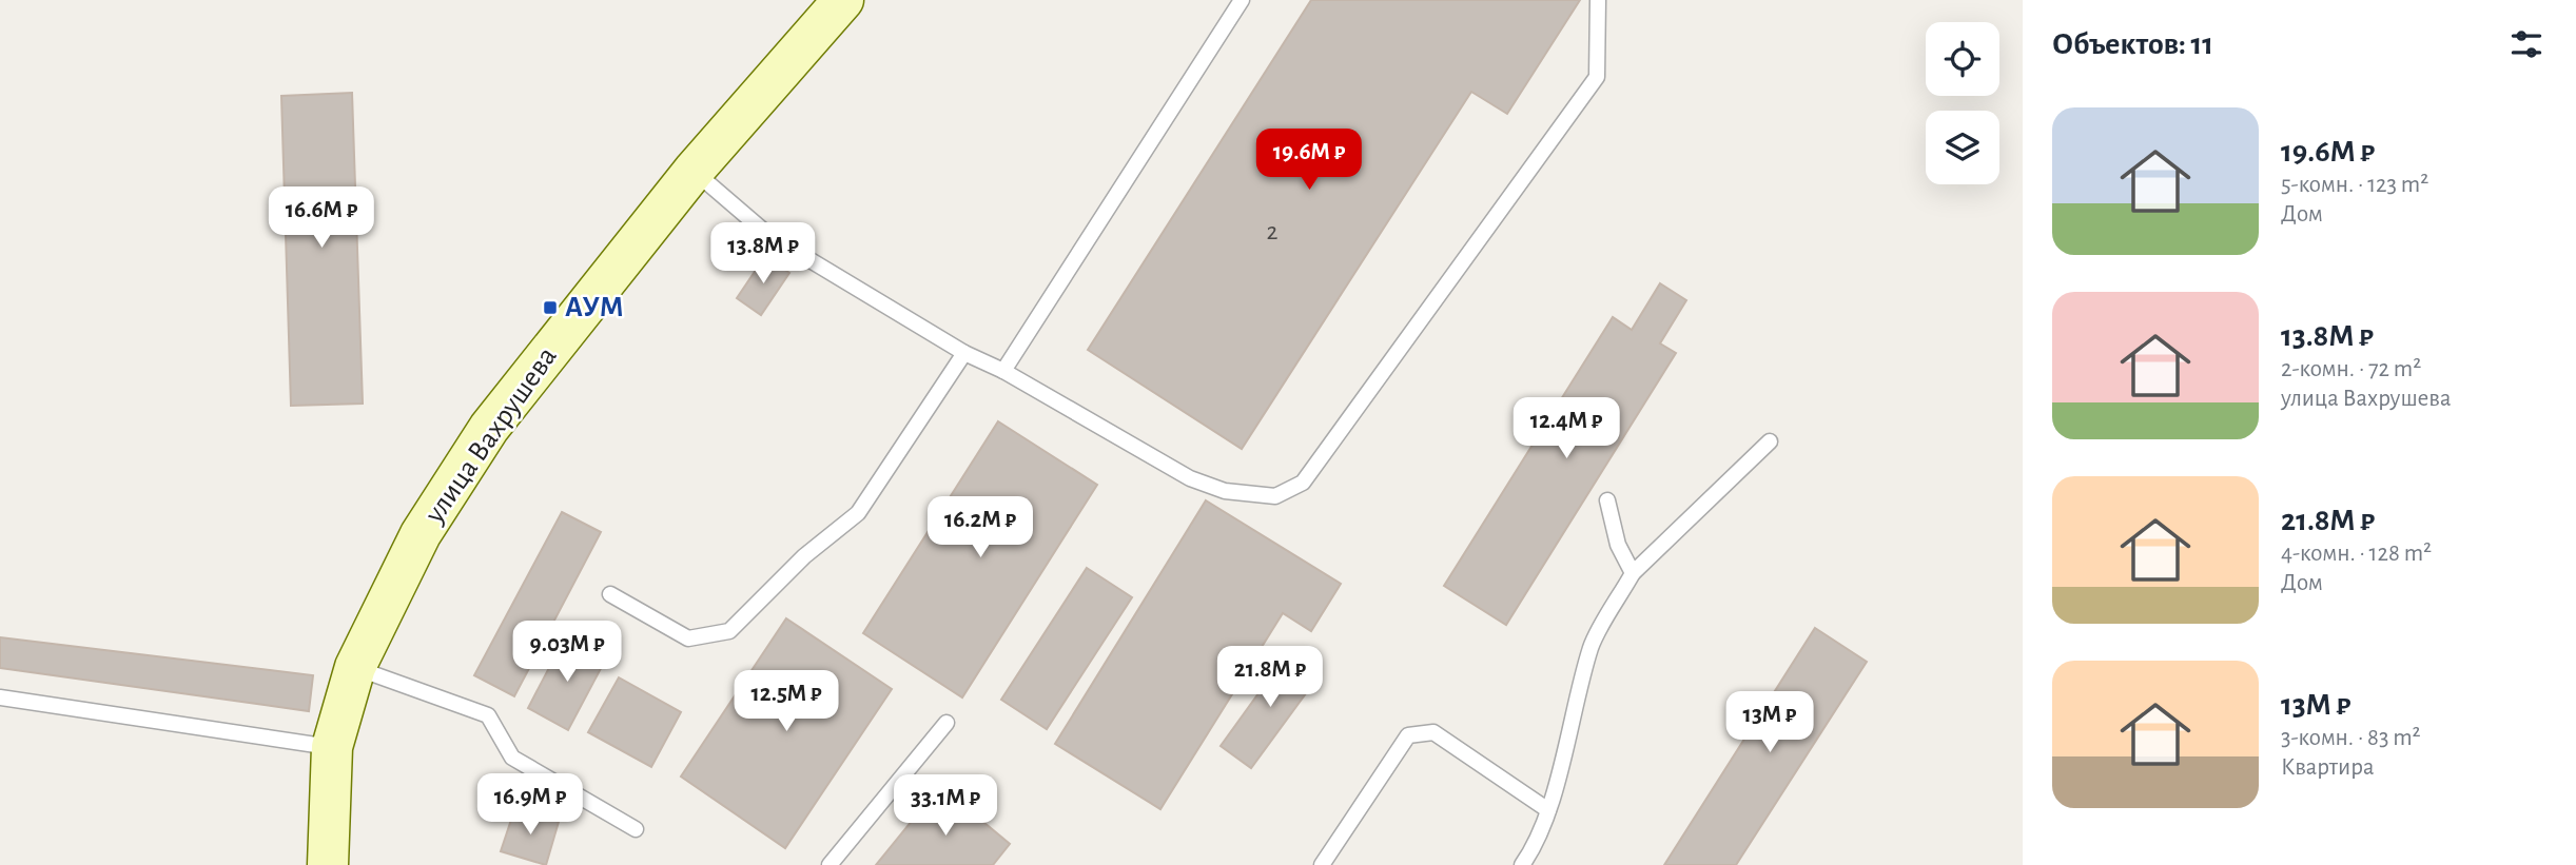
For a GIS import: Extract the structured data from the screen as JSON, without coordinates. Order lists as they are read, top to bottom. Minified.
{"streets":{"main road":["улица Вахрушева"]},"places":{"transit":["АУМ"]},"house_numbers":["2"],"page":{"heading":"Объектов: 11","list":[{"name":"19.6M ₽","note":"5-комн. · 123 m² · Дом"},{"name":"13.8M ₽","note":"2-комн. · 72 m² · улица Вахрушева"},{"name":"21.8M ₽","note":"4-комн. · 128 m² · Дом"},{"name":"13M ₽","note":"3-комн. · 83 m² · Квартира"}],"price":["19.6M ₽","16.6M ₽","13.8M ₽","12.4M ₽","16.2M ₽","9.03M ₽","21.8M ₽","12.5M ₽","13M ₽","16.9M ₽","33.1M ₽"]}}
